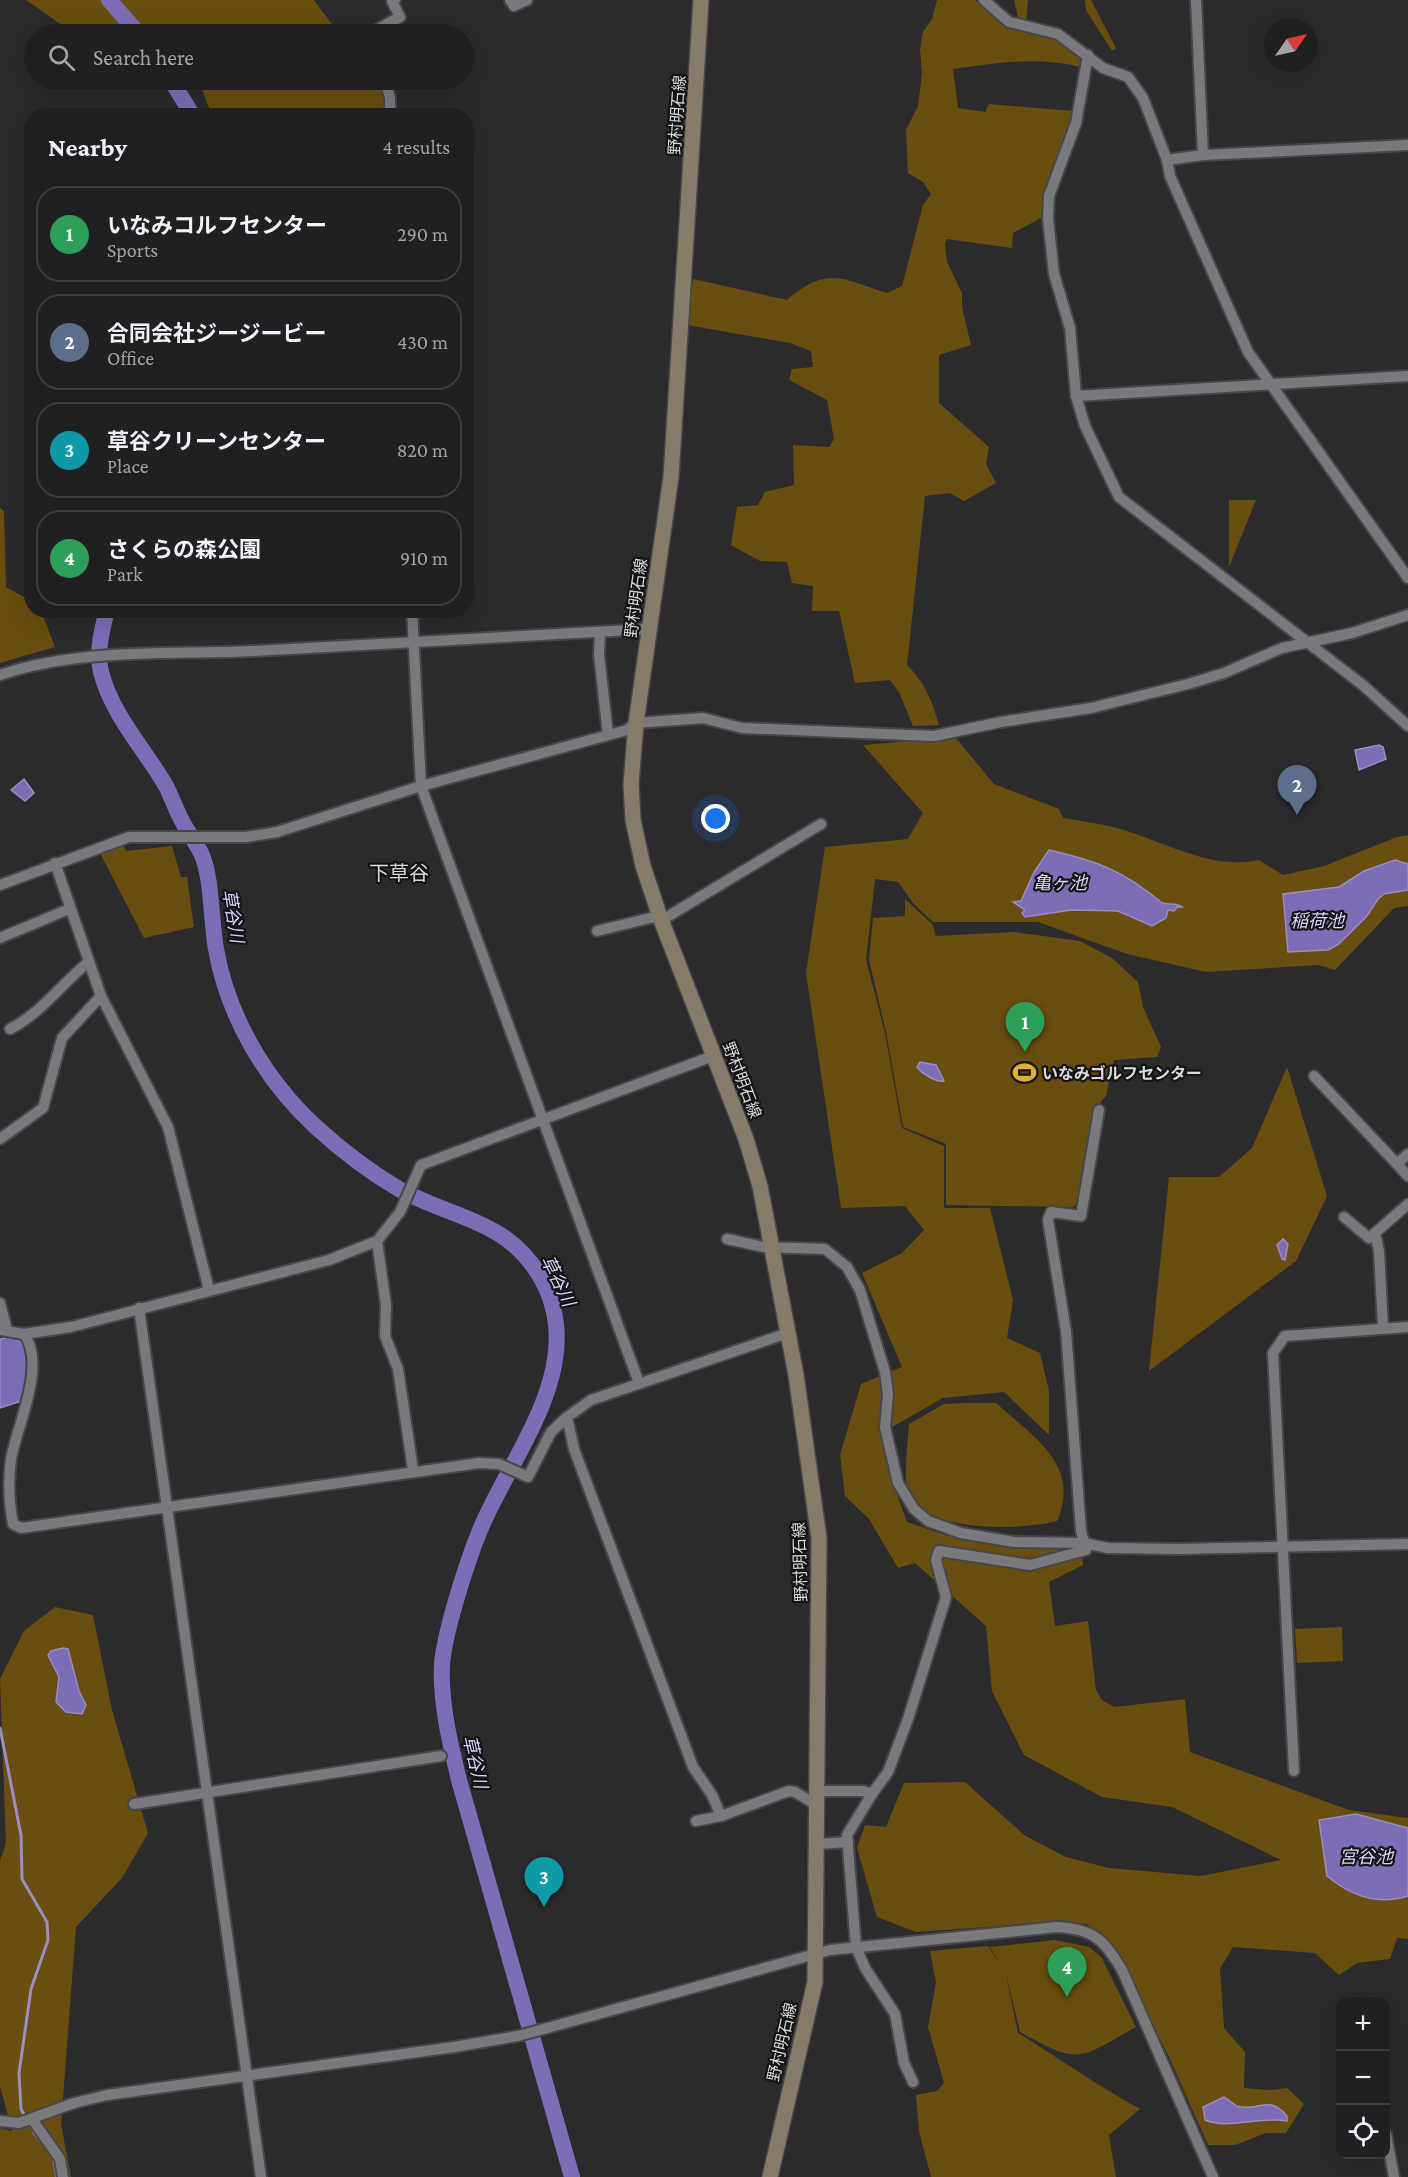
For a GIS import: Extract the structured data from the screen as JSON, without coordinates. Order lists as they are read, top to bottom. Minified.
{"streets":{"main road":["野村明石線"]},"districts":["下草谷"],"water":["亀ヶ池","草谷川","稲荷池","宮谷池"],"places":{"sports":["いなみゴルフセンター"]},"north":"top right","page":{"search":"Search here","heading":["Nearby","4 results"],"list":[{"mark":"1","name":"いなみコルフセンター","note":"Sports","value":"290 m"},{"mark":"2","name":"合同会社ジージービー","note":"Office","value":"430 m"},{"mark":"3","name":"草谷クリーンセンター","note":"Place","value":"820 m"},{"mark":"4","name":"さくらの森公園","note":"Park","value":"910 m"}],"pins":["2","1","3","4"],"map_buttons":["+","−"]}}
